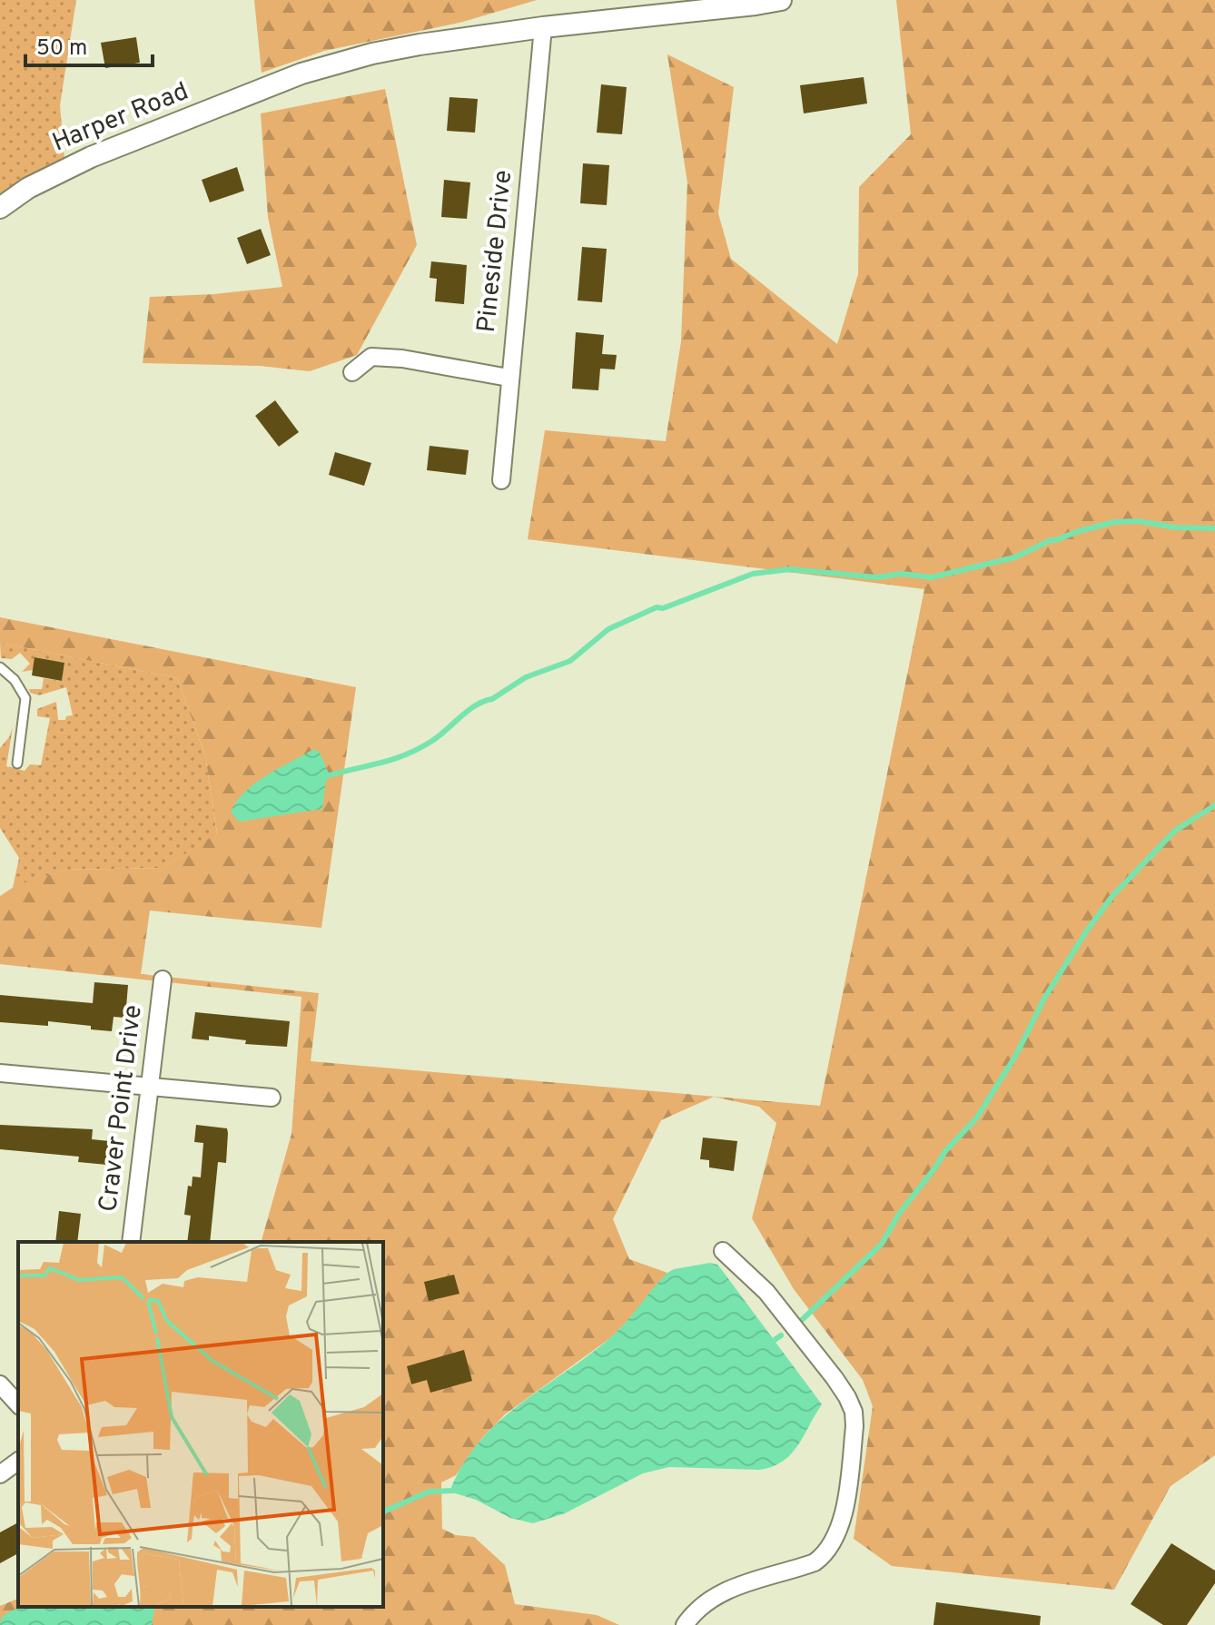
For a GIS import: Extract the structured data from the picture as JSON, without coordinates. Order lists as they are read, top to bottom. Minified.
{"streets":{"street":["Harper Road","Pineside Drive","Craver Point Drive"]},"crossings":[["Harper Road","Pineside Drive"]],"scale_bar":"50 m"}
